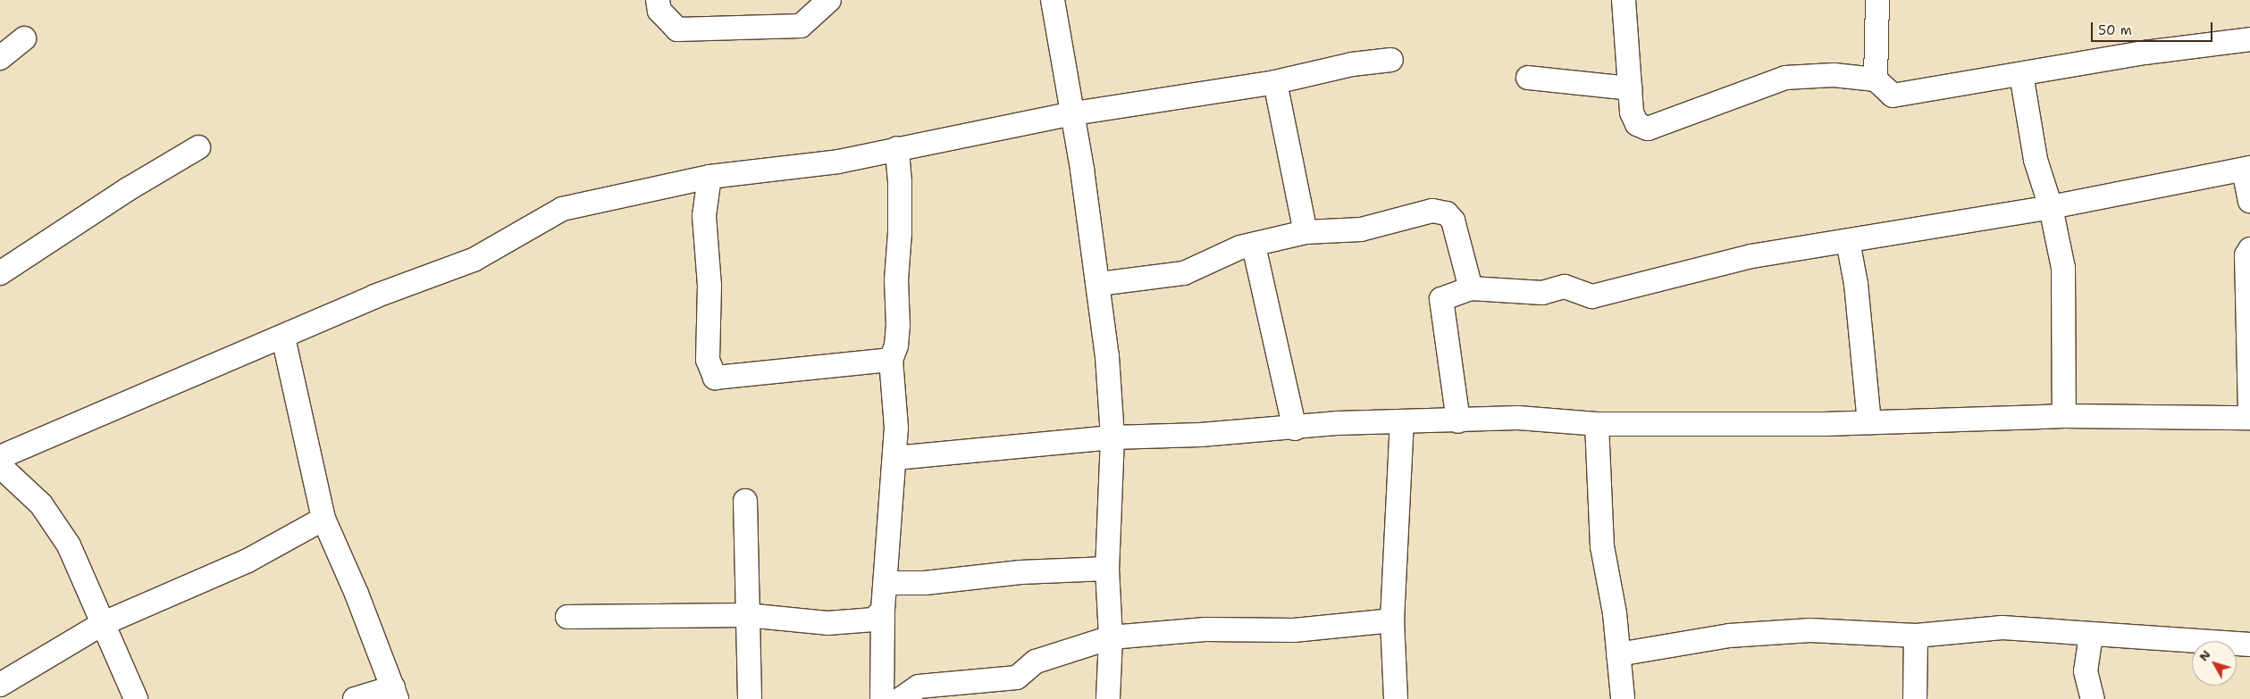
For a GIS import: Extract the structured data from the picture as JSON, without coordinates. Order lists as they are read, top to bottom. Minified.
{"scale_bar":"50 m","north":"top left"}
